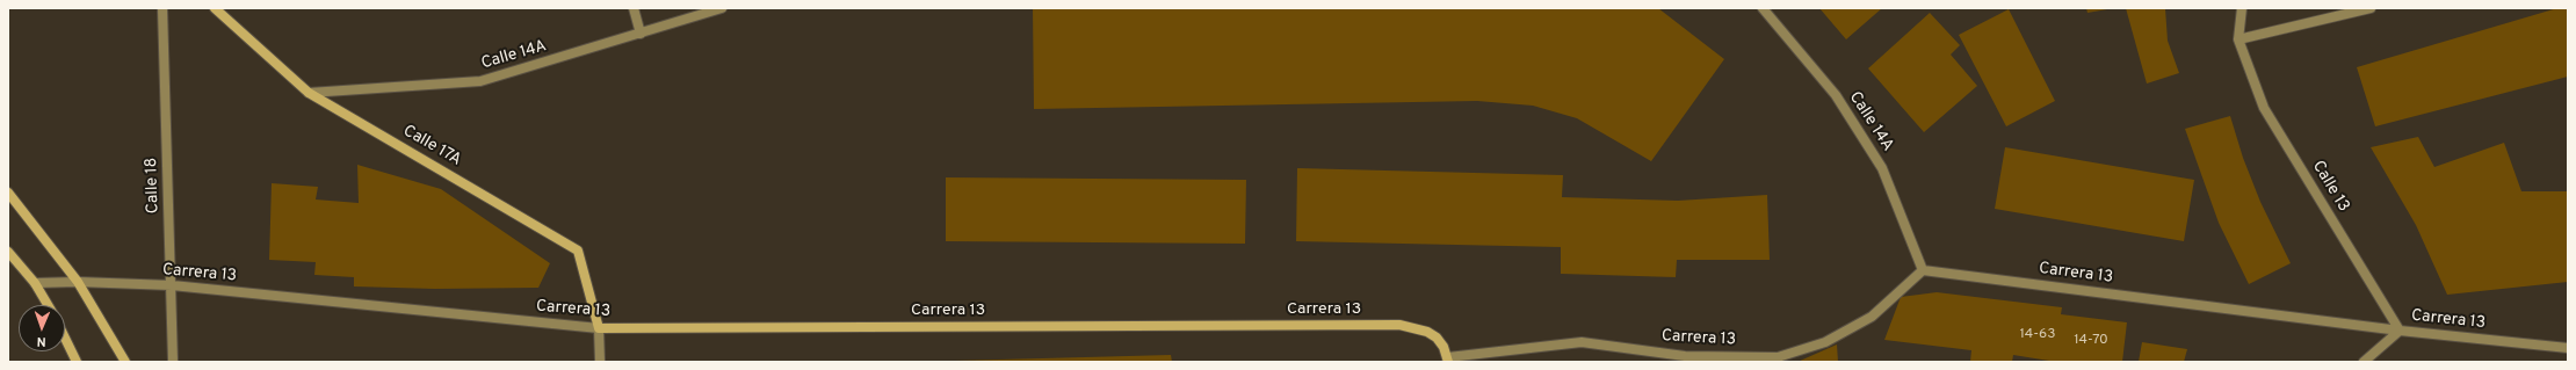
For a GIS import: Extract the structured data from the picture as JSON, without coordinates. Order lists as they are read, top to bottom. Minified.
{"streets":{"street":["Calle 14A","Calle 17A","Calle 18","Calle 13","Carrera 13"]},"crossings":[["Calle 14A","Calle 17A"],["Calle 14A","Carrera 13"],["Calle 17A","Carrera 13"],["Calle 18","Carrera 13"],["Calle 13","Carrera 13"]],"house_numbers":["14-63","14-70"],"north":"bottom"}
